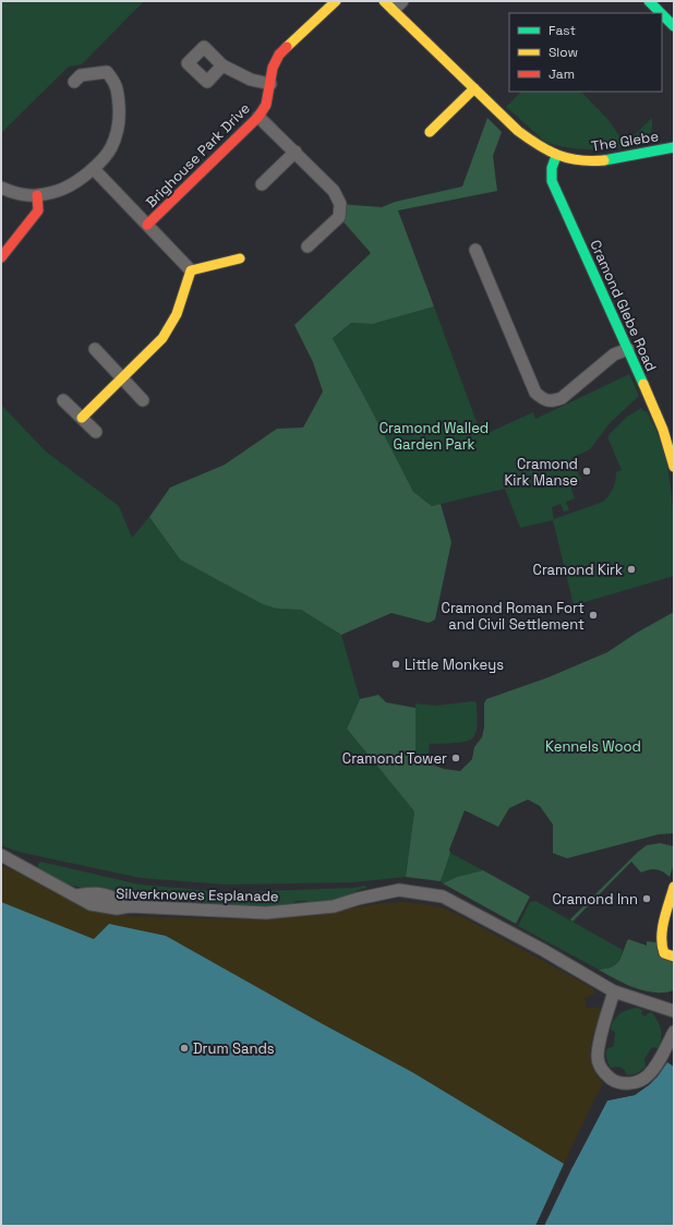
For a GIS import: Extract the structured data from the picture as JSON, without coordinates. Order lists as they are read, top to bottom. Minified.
{"streets":{"street":["The Glebe","Brighouse Park Drive","Cramond Glebe Road","Silverknowes Esplanade"]},"crossings":[["The Glebe","Cramond Glebe Road"]],"parks":["Cramond Walled Garden Park","Kennels Wood"],"places":["Cramond Kirk Manse","Cramond Kirk","Cramond Roman Fort and Civil Settlement","Little Monkeys","Cramond Tower","Cramond Inn","Drum Sands"],"legend":["Fast","Slow","Jam"]}
